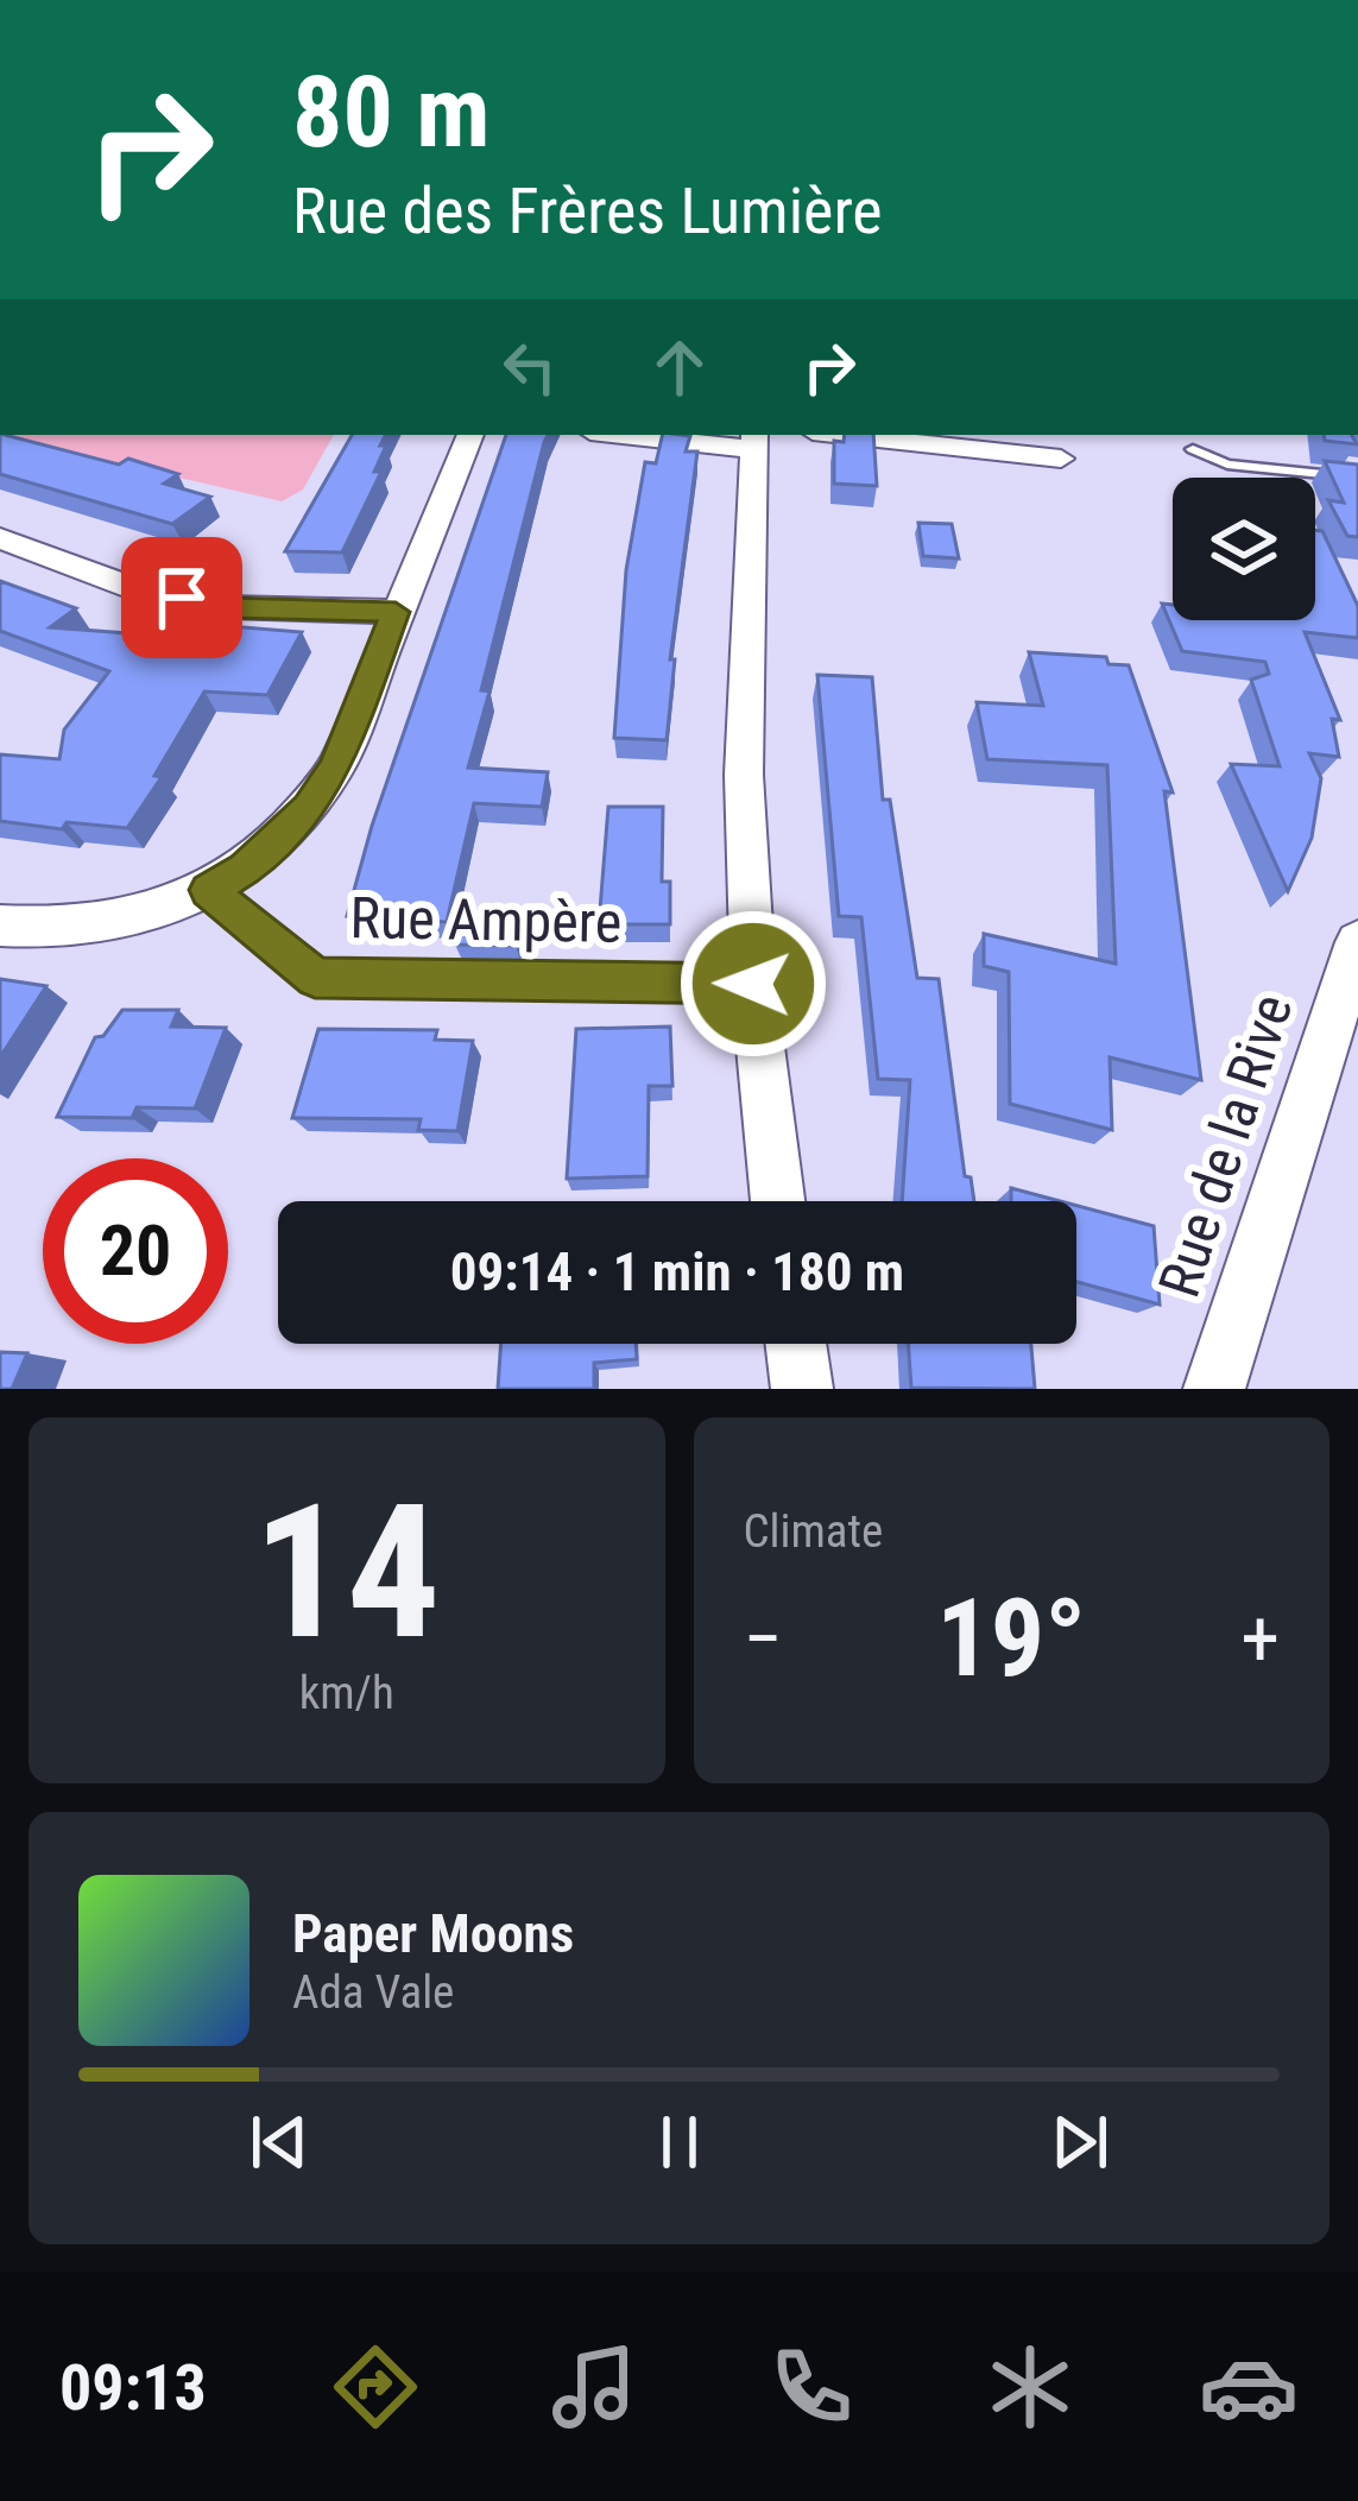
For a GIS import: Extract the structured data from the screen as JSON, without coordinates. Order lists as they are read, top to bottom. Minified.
{"streets":{"street":["Rue de la Rive"],"lane":["Rue Ampère"]},"page":{"turn":["80 m","Rue des Frères Lumière"],"limit":"20","trip":"09:14 · 1 min · 180 m","tile":[["14","km/h"],"Climate"],"heat":["−","19°","+"],"song":["Paper Moons","Ada Vale"],"tabs":"09:13"}}
